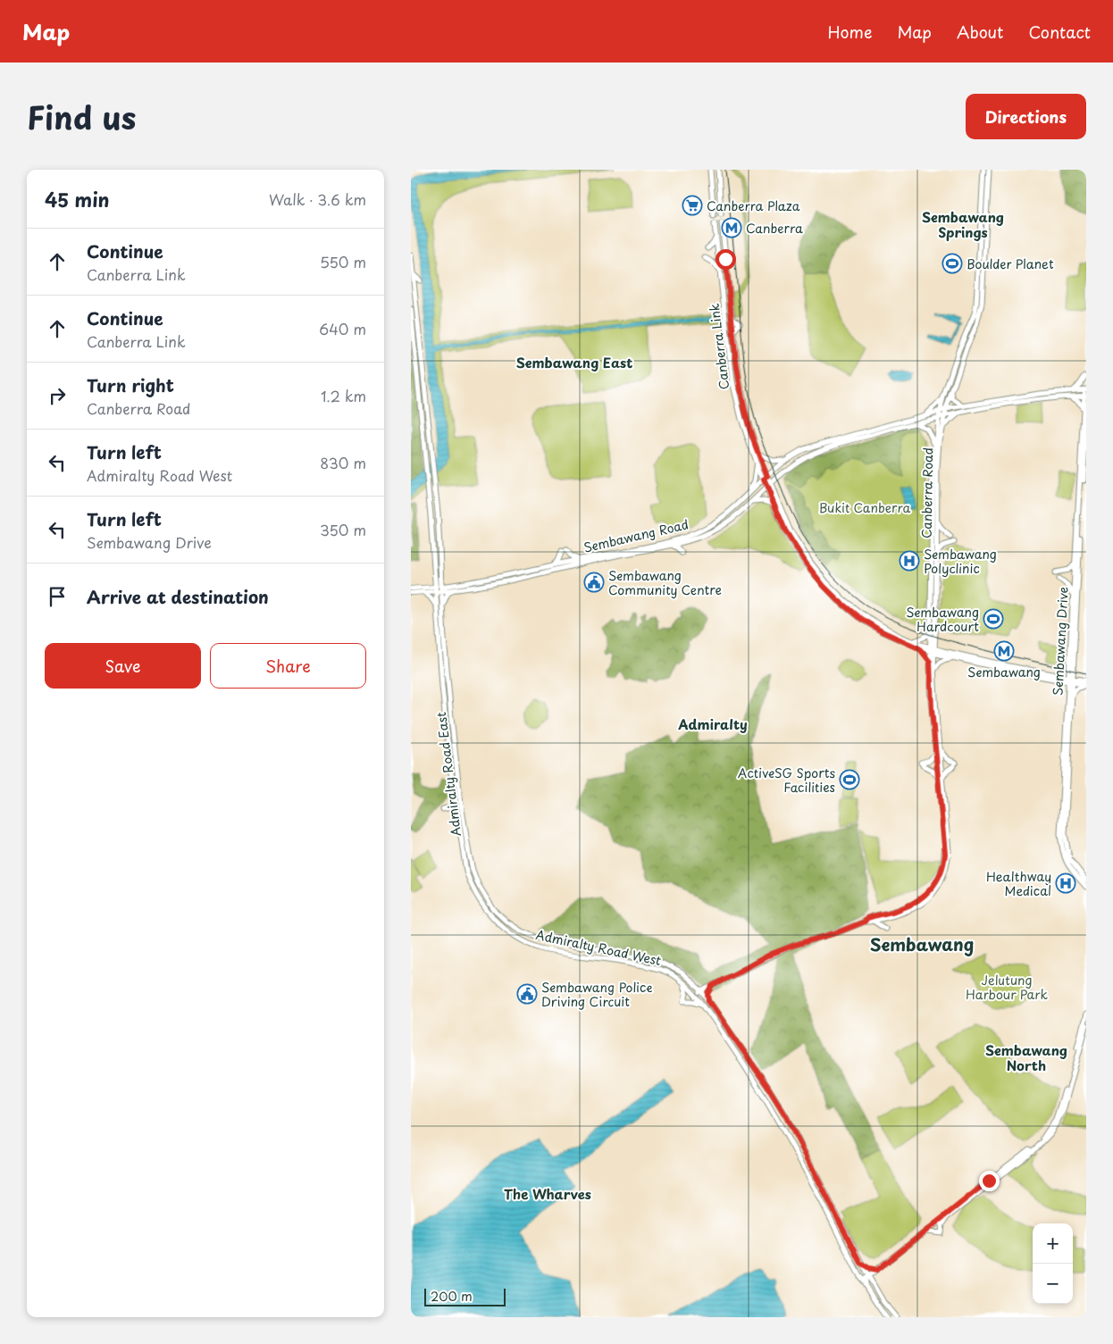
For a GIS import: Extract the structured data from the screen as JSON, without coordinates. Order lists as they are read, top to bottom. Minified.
{"streets":{"main road":["Canberra Link","Canberra Road","Sembawang Road","Sembawang Drive","Admiralty Road East","Admiralty Road West"]},"crossings":[["Canberra Link","Canberra Road"],["Canberra Link","Sembawang Road"],["Canberra Road","Sembawang Road"],["Canberra Road","Admiralty Road West"],["Sembawang Road","Sembawang Drive"],["Sembawang Road","Admiralty Road East"],["Admiralty Road East","Admiralty Road West"]],"districts":["Sembawang Springs","Sembawang East","Admiralty","Sembawang","Sembawang North","The Wharves"],"parks":["Bukit Canberra","Jelutung Harbour Park"],"places":{"supermarket":["Canberra Plaza"],"metro station":["Canberra","Sembawang"],"sports":["Boulder Planet","Sembawang Hardcourt","ActiveSG Sports Facilities"],"hospital":["Sembawang Polyclinic","Healthway Medical"],"public building":["Sembawang Community Centre","Sembawang Police Driving Circuit"]},"scale_bar":"200 m","page":{"header":"Map","nav":["Home","Map","About","Contact"],"title":"Find us","buttons":["Directions",["Save","Share"]],"heading":["45 min","Walk · 3.6 km"],"list":[["Continue","Canberra Link","550 m"],["Continue","Canberra Link","640 m"],["Turn right","Canberra Road","1.2 km"],["Turn left","Admiralty Road West","830 m"],["Turn left","Sembawang Drive","350 m"],"Arrive at destination"],"map_buttons":["+","−"],"scale":"200 m"}}
